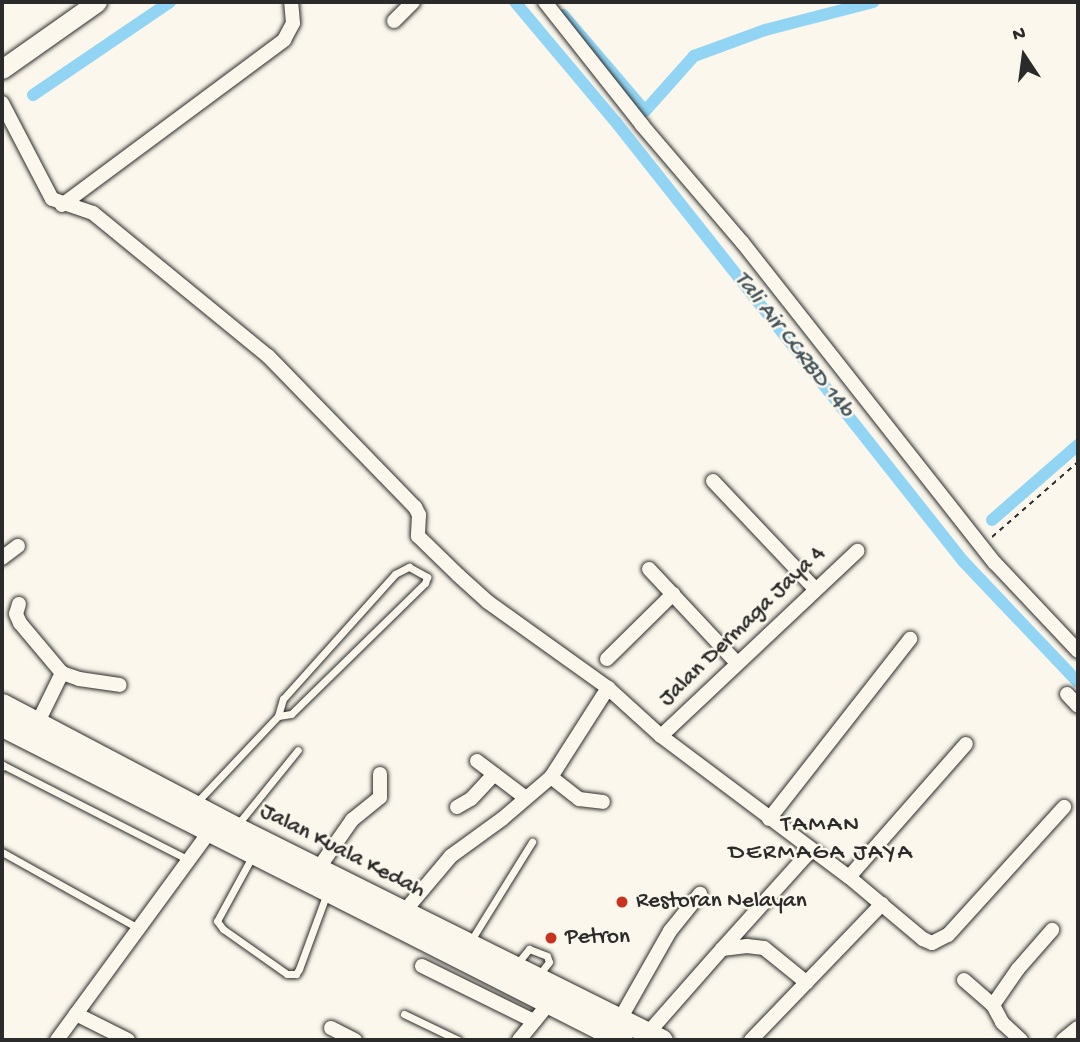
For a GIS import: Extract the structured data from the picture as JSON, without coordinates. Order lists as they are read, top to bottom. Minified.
{"streets":{"main road":["Jalan Kuala Kedah"],"street":["Jalan Dermaga Jaya 4"]},"districts":["TAMAN DERMAGA JAYA"],"water":["Tali Air CCRBD 14b"],"places":["Restoran Nelayan","Petron"],"north":"top"}
